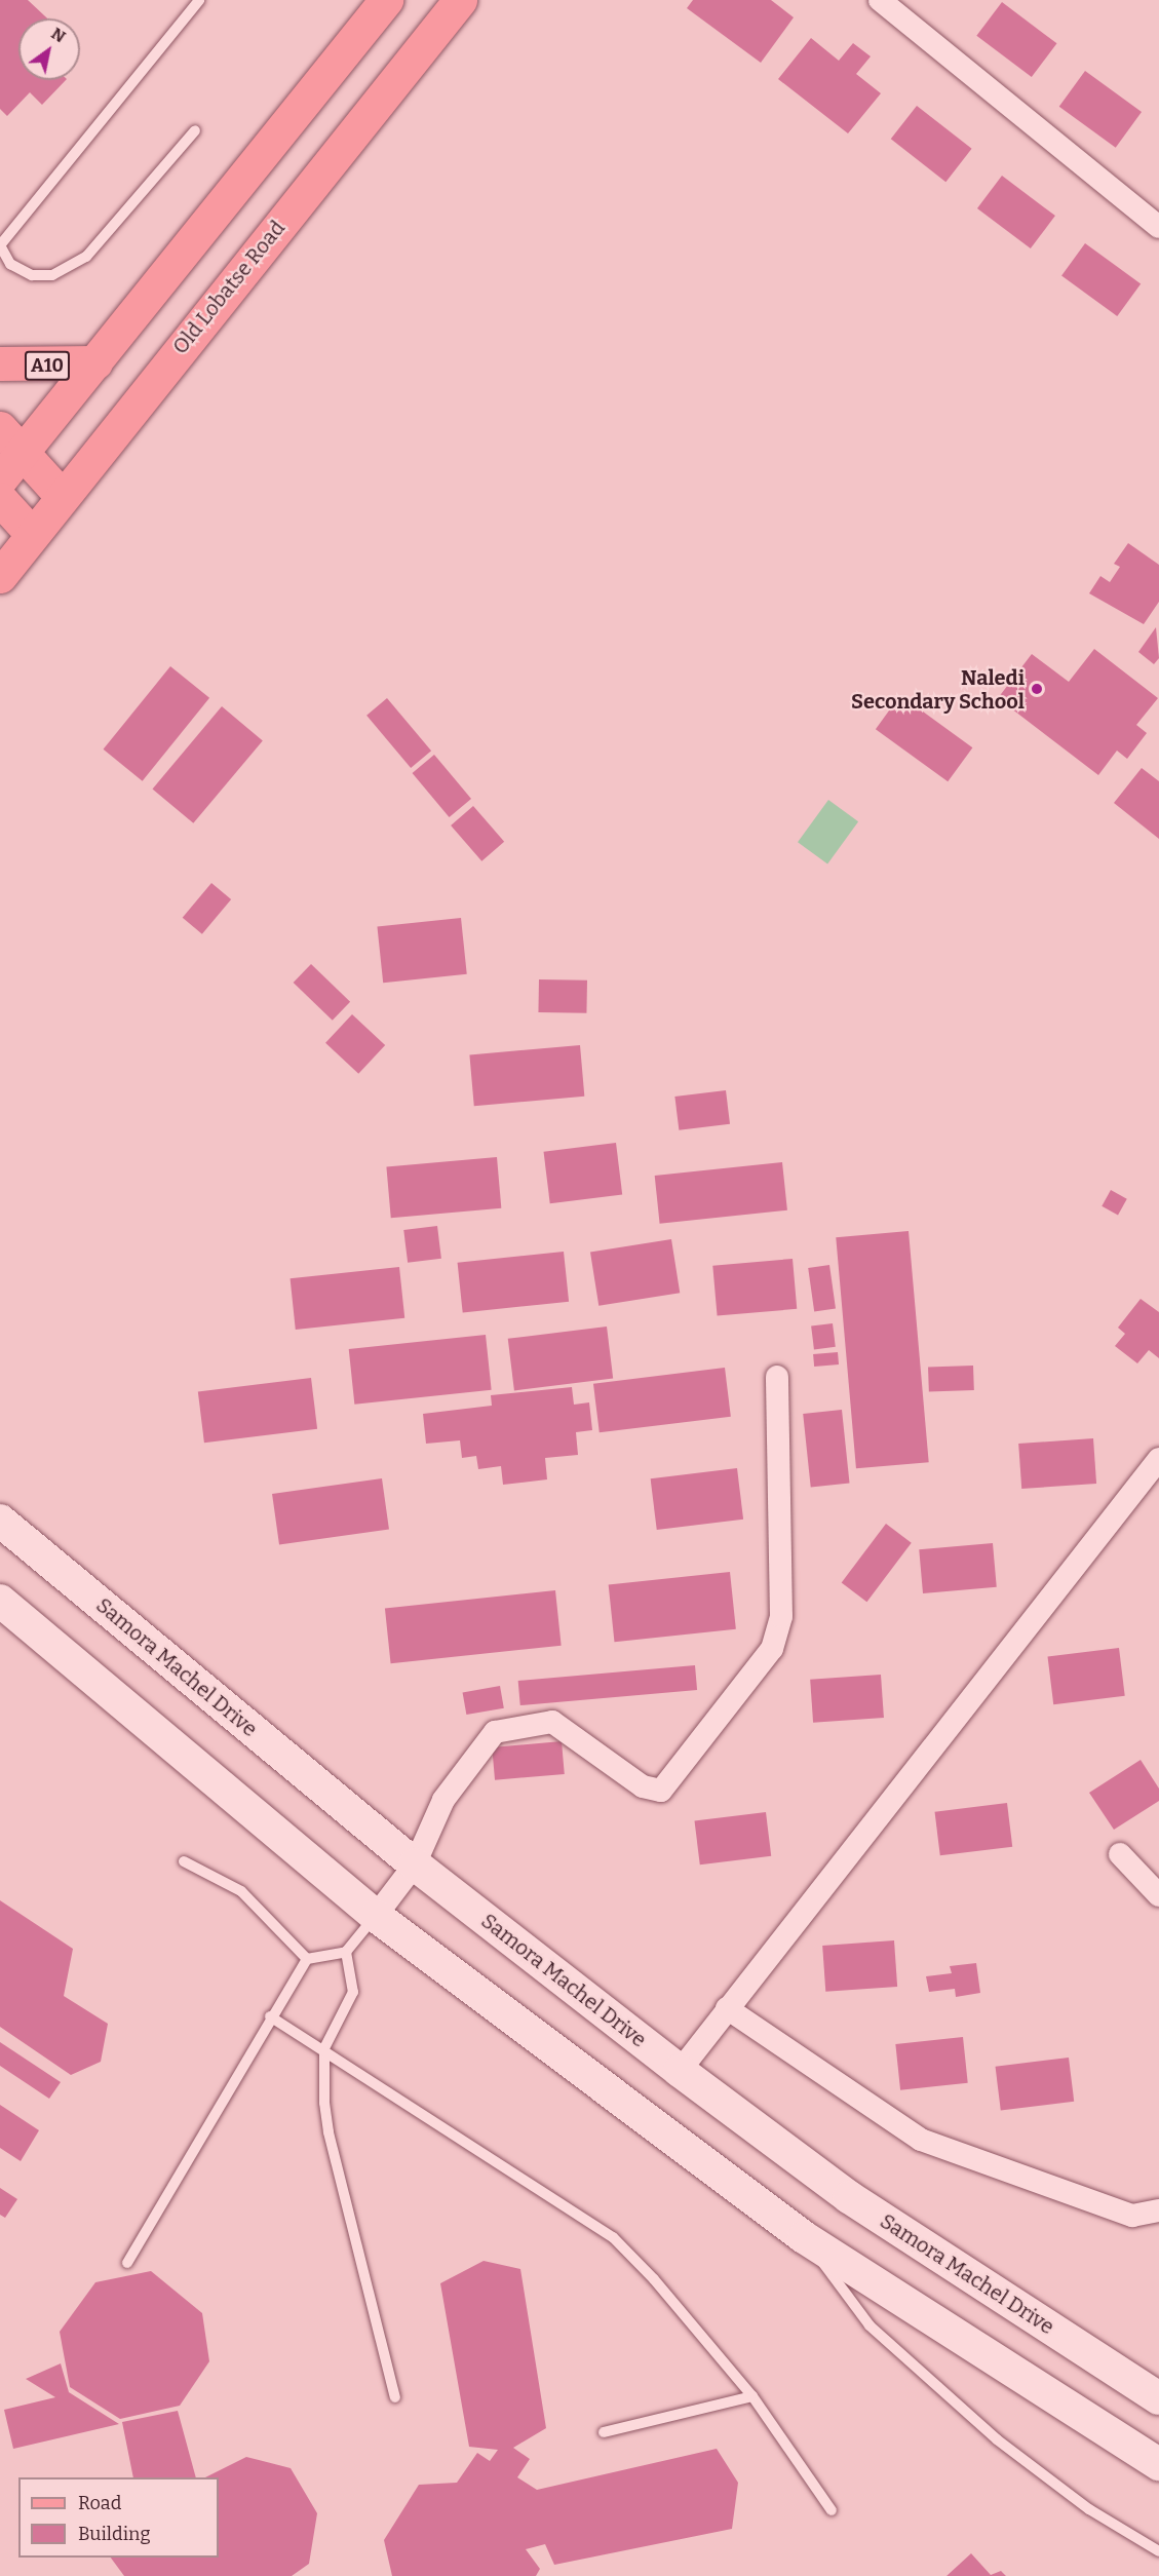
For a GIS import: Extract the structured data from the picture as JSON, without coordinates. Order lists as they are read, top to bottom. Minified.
{"streets":{"main road":["Old Lobatse Road","A10","Samora Machel Drive"]},"places":["Naledi Secondary School"],"legend":["Road","Building"],"north":"top right"}
